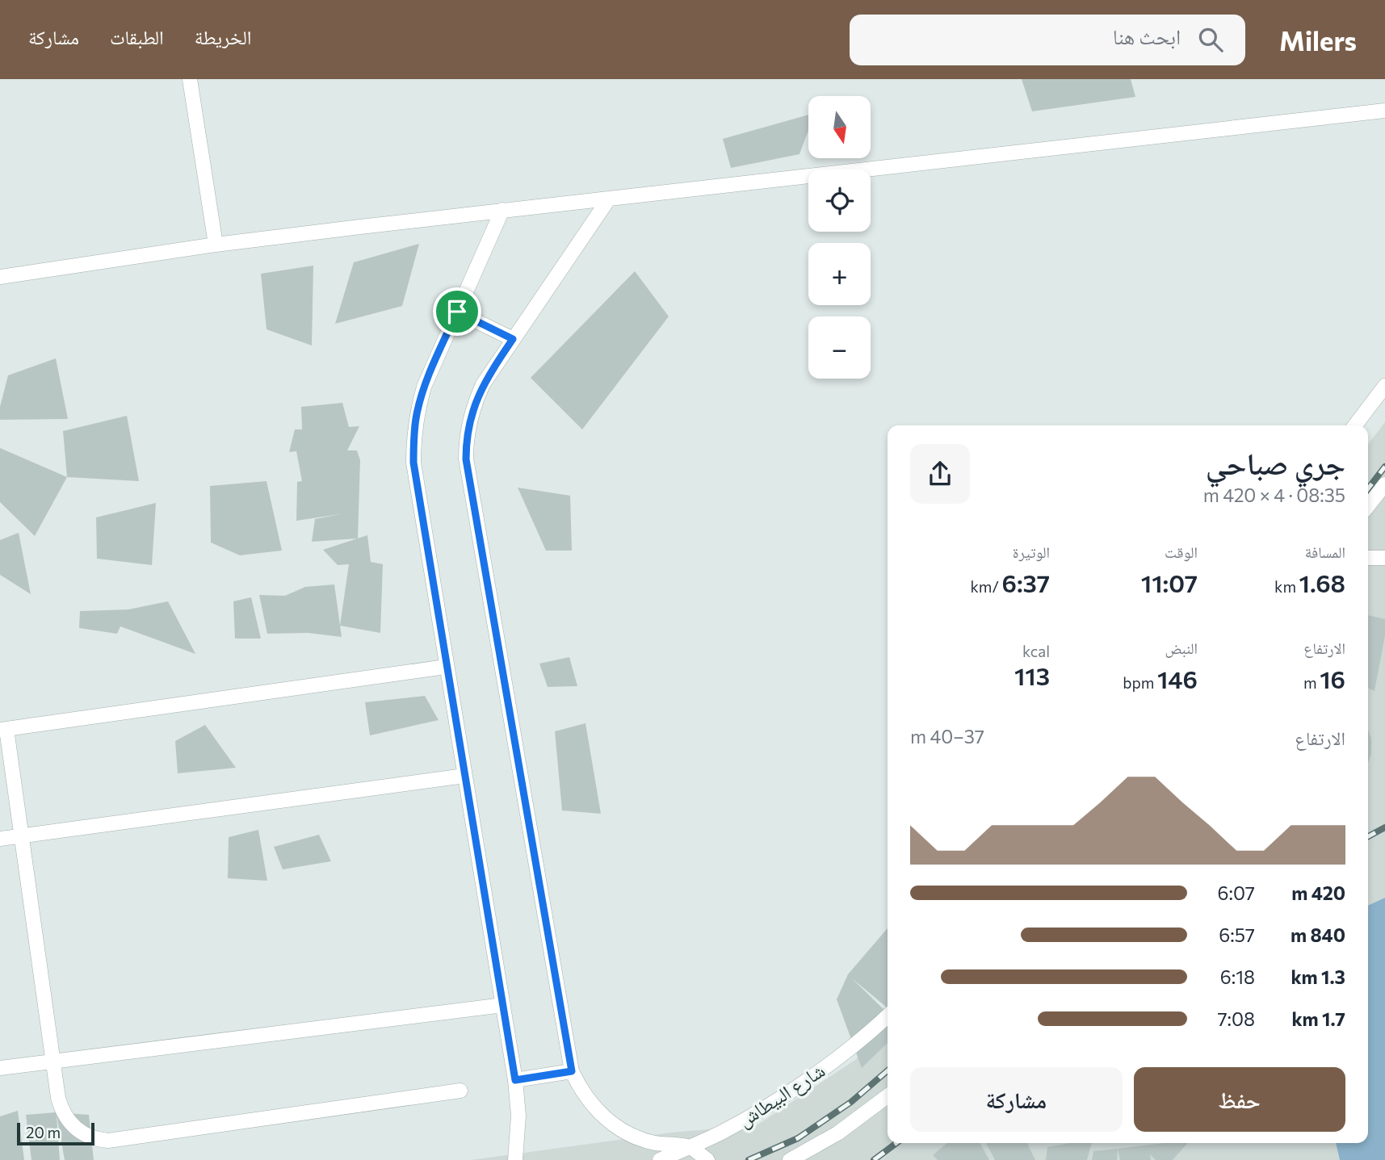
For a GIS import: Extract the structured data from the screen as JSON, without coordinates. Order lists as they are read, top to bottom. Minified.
{"streets":{"lane":["شارع البيطاش"]},"scale_bar":"20 m","north":"bottom","page":{"header":"Milers","search":"ابحث هنا","nav":["الخريطة","الطبقات","مشاركة"],"map_buttons":["+","−"],"heading":["جري صباحي","08:35 · 4 × 420 m"],"stats":[["المسافة","1.68 km"],["الوقت","11:07"],["الوتيرة","6:37 /km"],["الارتفاع","16 m"],["النبض","146 bpm"],["kcal","113"]],"chart":["الارتفاع","37–40 m"],"list":[{"name":"420 m","note":"6:07"},{"name":"840 m","note":"6:57"},{"name":"1.3 km","note":"6:18"},{"name":"1.7 km","note":"7:08"}],"buttons":["حفظ","مشاركة"],"scale":"20 m"}}
